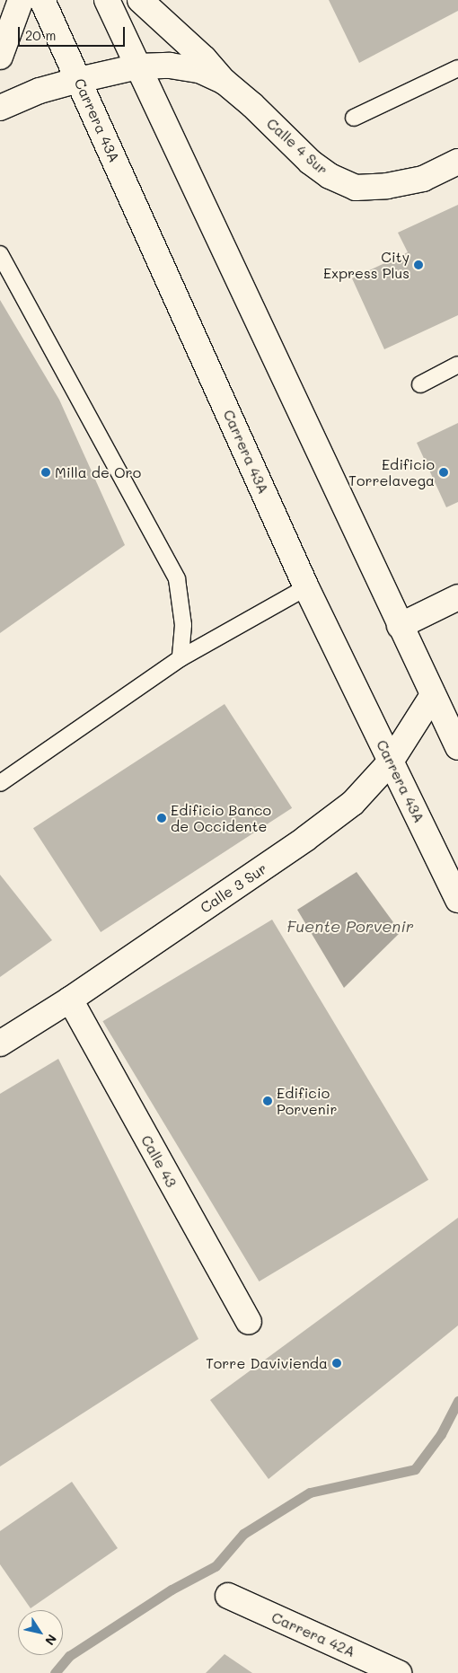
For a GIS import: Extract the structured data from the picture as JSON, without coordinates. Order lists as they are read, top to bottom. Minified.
{"streets":{"main road":["Carrera 43A","Calle 4 Sur","Calle 3 Sur","Calle 43","Carrera 42A"]},"crossings":[["Carrera 43A","Calle 3 Sur"],["Calle 3 Sur","Calle 43"]],"water":["Fuente Porvenir"],"places":["City Express Plus","Milla de Oro","Edificio Torrelavega","Edificio Banco de Occidente","Edificio Porvenir","Torre Davivienda"],"scale_bar":"20 m","north":"bottom right"}
